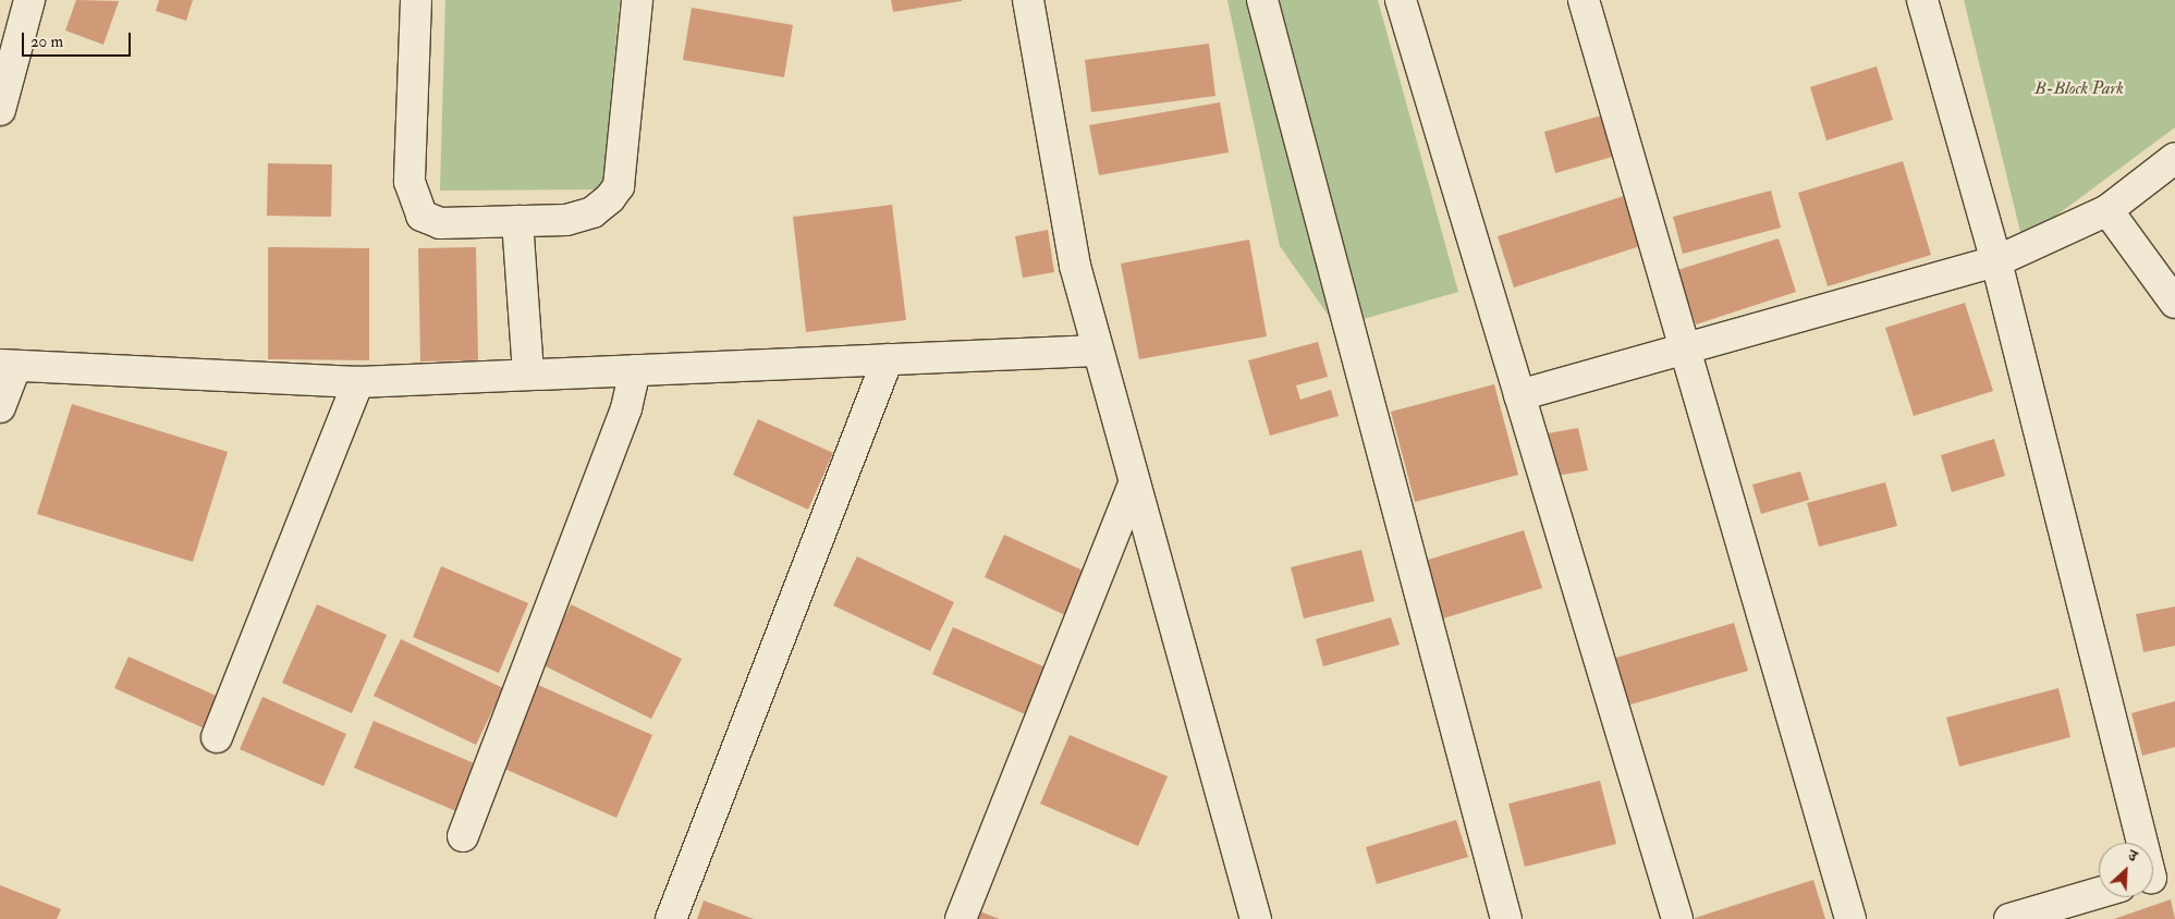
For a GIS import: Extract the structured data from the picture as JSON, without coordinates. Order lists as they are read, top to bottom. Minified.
{"parks":["B-Block Park"],"scale_bar":"20 m","north":"top right"}
